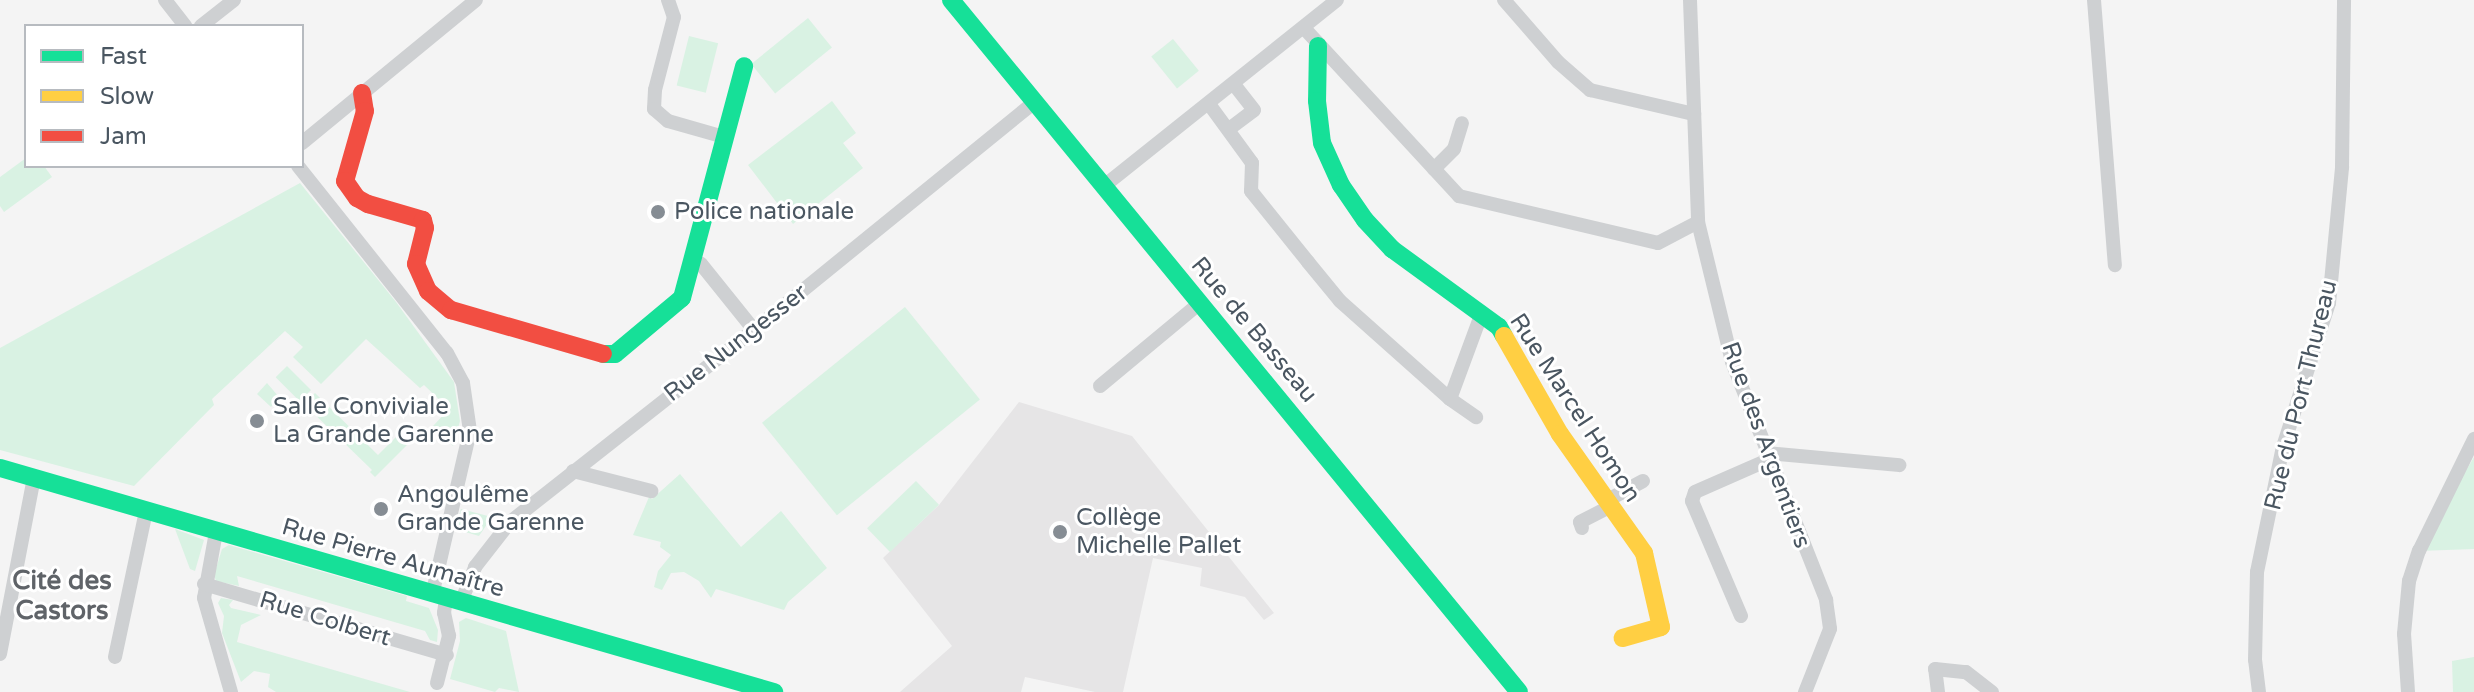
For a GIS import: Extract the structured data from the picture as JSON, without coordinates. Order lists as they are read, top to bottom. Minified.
{"streets":{"street":["Rue de Basseau","Rue Nungesser","Rue du Port Thureau","Rue Marcel Homon","Rue des Argentiers","Rue Pierre Aumaître","Rue Colbert"]},"crossings":[["Rue de Basseau","Rue Nungesser"],["Rue Nungesser","Rue Pierre Aumaître"]],"districts":["Cité des Castors"],"places":["Police nationale","Salle Conviviale La Grande Garenne","Angoulême Grande Garenne","Collège Michelle Pallet"],"legend":["Fast","Slow","Jam"]}
